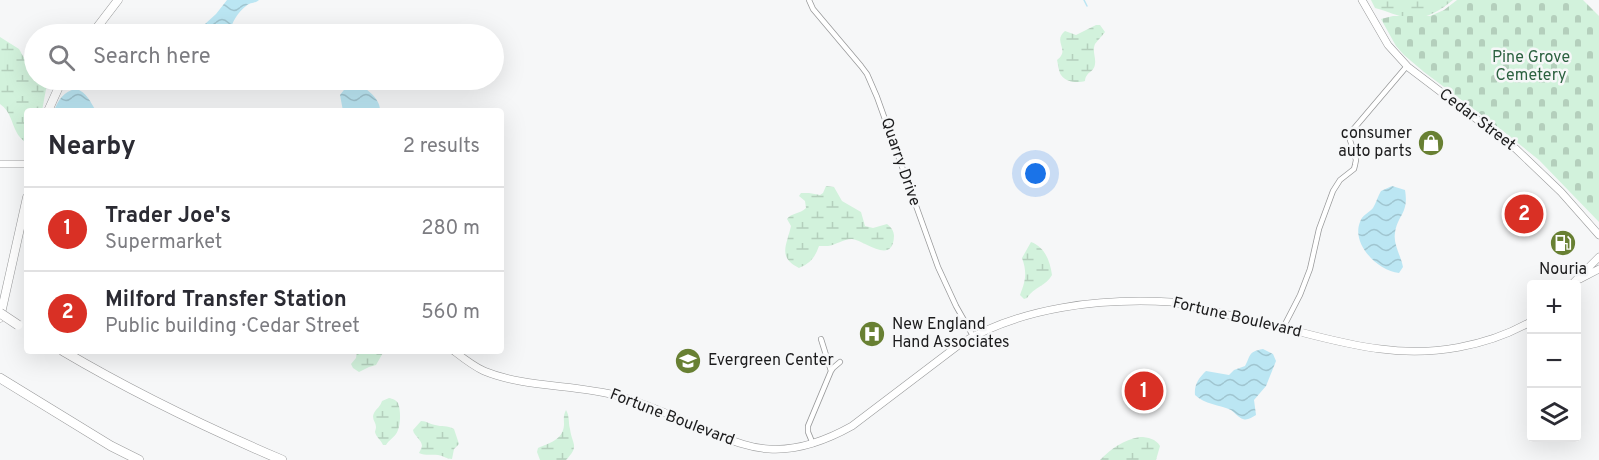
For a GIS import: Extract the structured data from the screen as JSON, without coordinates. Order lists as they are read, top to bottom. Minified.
{"streets":{"main road":["Cedar Street","Fortune Boulevard"],"street":["Quarry Drive"]},"crossings":[["Quarry Drive","Fortune Boulevard"]],"parks":["Pine Grove Cemetery"],"places":{"shop":["consumer auto parts"],"fuel station":["Nouria"],"hospital":["New England Hand Associates"],"school or university":["Evergreen Center"]},"page":{"search":"Search here","heading":["Nearby","2 results"],"list":[{"mark":"1","name":"Trader Joe's","note":"Supermarket","value":"280 m"},{"mark":"2","name":"Milford Transfer Station","note":"Public building · Cedar Street","value":"560 m"}],"pins":["2","1"],"map_buttons":["+","−"]}}
